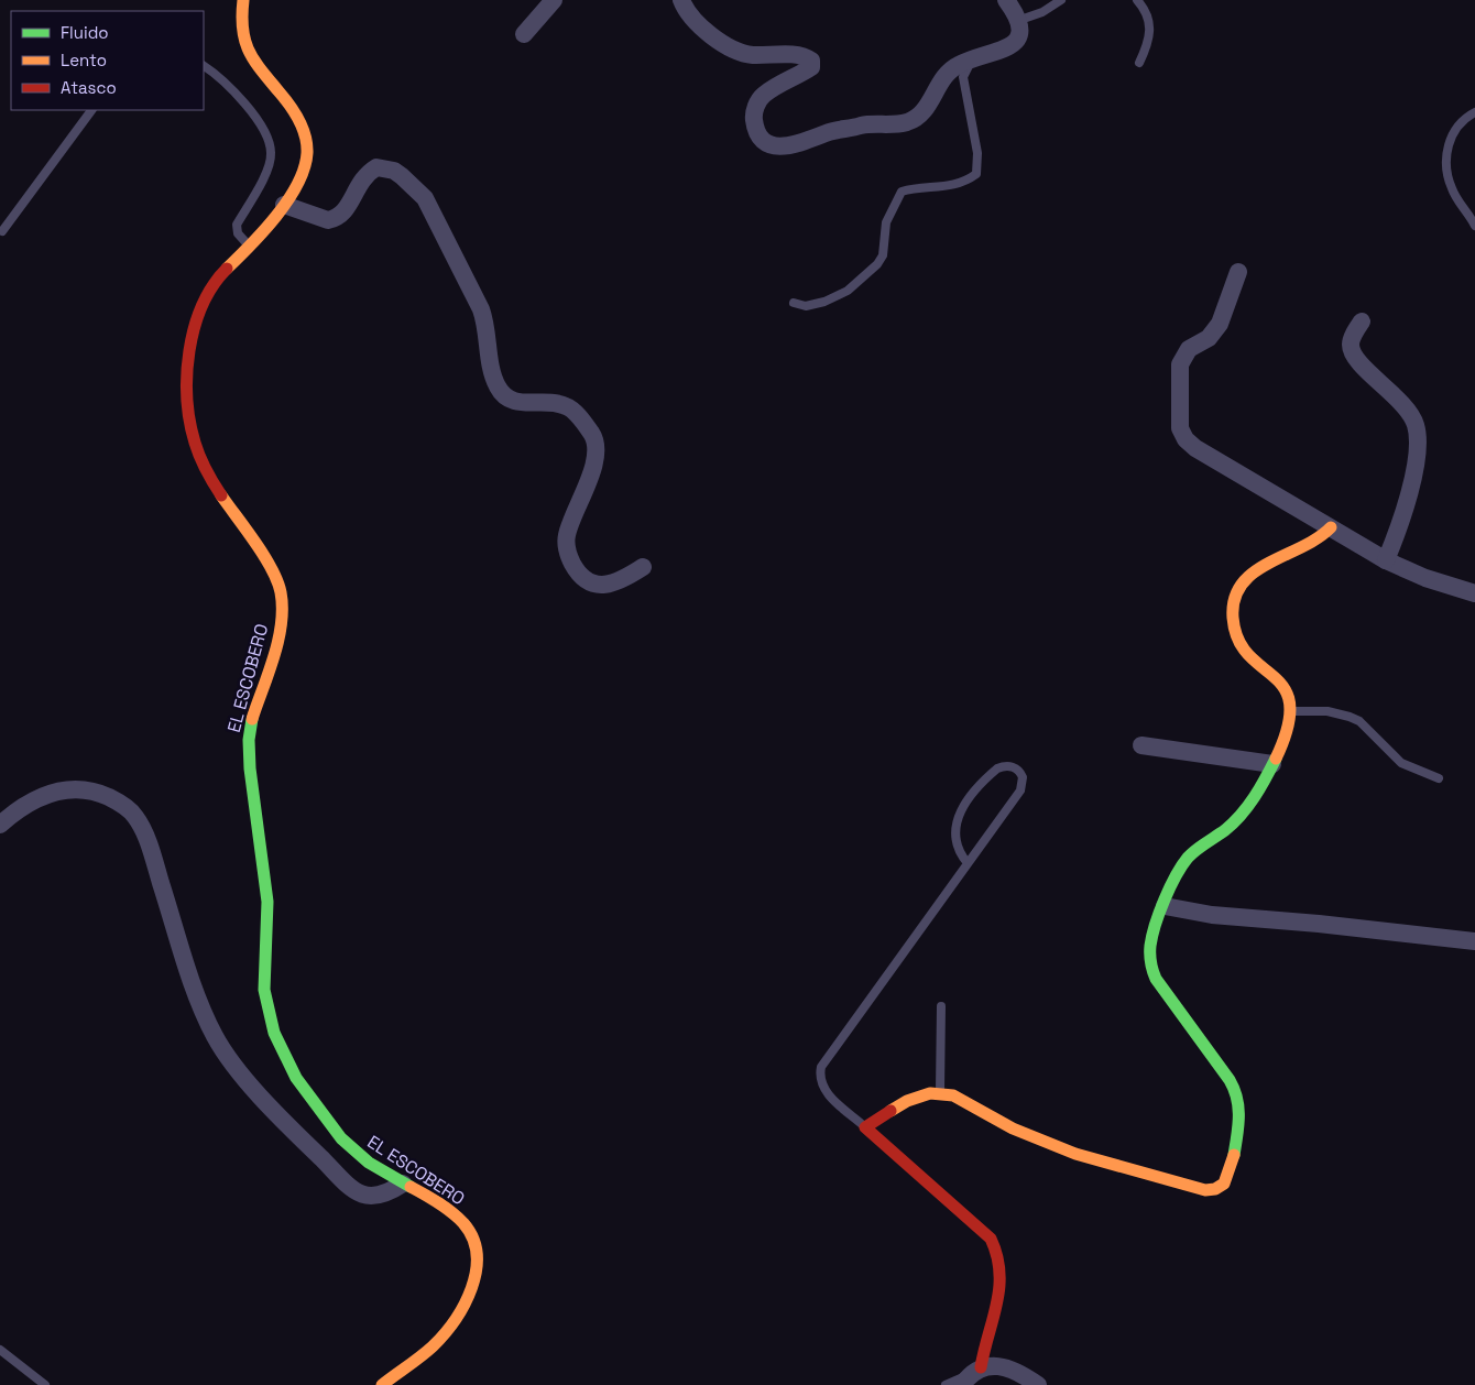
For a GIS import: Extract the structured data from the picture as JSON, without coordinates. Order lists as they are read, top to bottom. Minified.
{"streets":{"main road":["EL ESCOBERO"]},"legend":["Fluido","Lento","Atasco"]}
